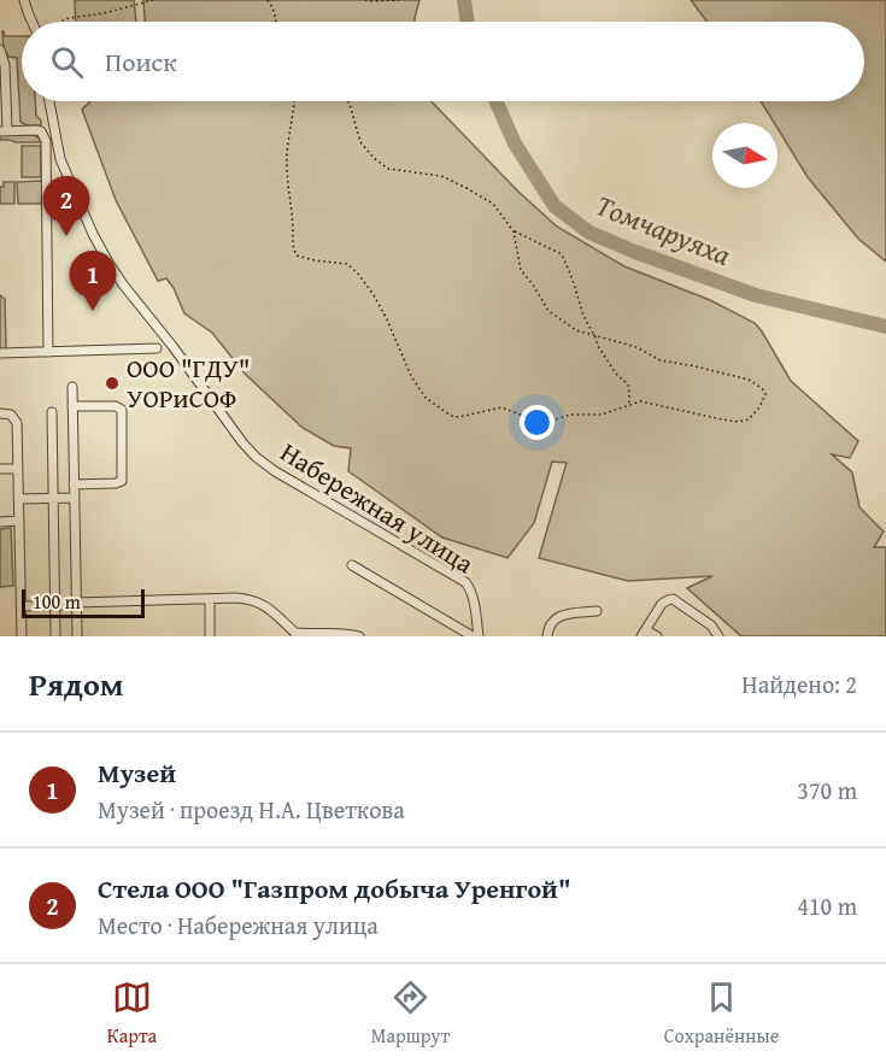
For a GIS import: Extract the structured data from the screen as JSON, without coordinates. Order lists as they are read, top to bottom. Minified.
{"streets":{"street":["Набережная улица"]},"water":["Томчаруяха"],"places":["ООО \"ГДУ\" УОРиСОФ"],"scale_bar":"100 m","north":"right","page":{"search":"Поиск","pins":["2","1"],"scale":"100 m","heading":["Рядом","Найдено: 2"],"list":[{"mark":"1","name":"Музей","note":"Музей · проезд Н.А. Цветкова","value":"370 m"},{"mark":"2","name":"Стела ООО \"Газпром добыча Уренгой\"","note":"Место · Набережная улица","value":"410 m"}],"nav":["Карта","Маршрут","Сохранённые"]}}
